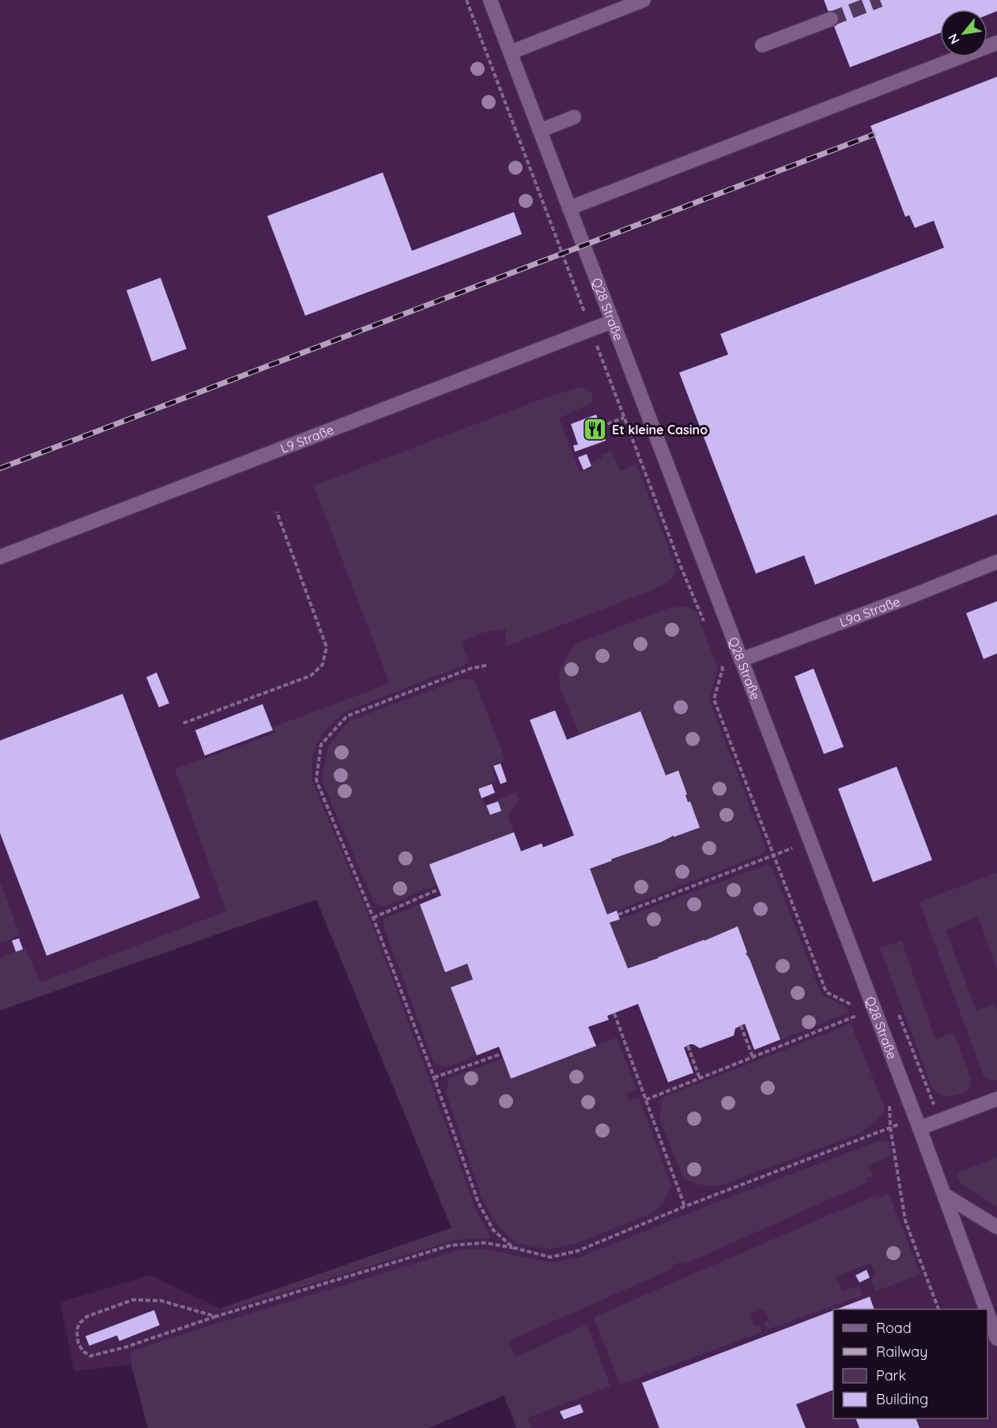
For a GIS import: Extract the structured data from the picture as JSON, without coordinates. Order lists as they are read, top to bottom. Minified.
{"streets":{"lane":["Q28 Straße","L9 Straße","L9a Straße"]},"crossings":[["Q28 Straße","L9 Straße"],["Q28 Straße","L9a Straße"]],"places":{"restaurant":["Et kleine Casino"]},"legend":["Road","Railway","Park","Building"],"north":"bottom left"}
